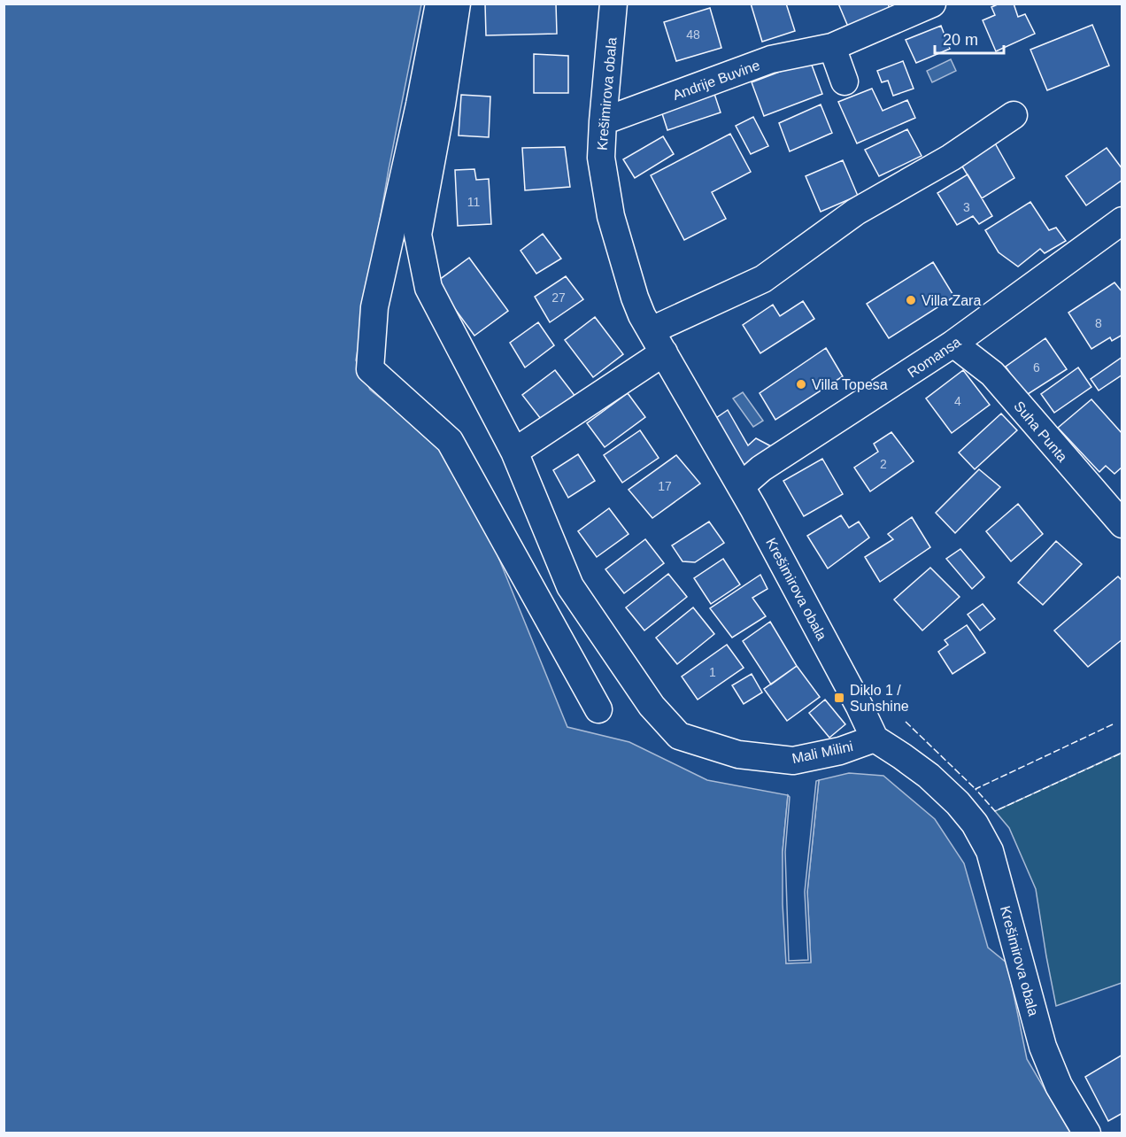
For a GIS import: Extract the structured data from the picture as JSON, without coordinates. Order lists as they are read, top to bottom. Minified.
{"streets":{"street":["Andrije Buvine","Krešimirova obala","Romansa","Suha Punta","Mali Milini"]},"crossings":[["Andrije Buvine","Krešimirova obala"],["Krešimirova obala","Romansa"],["Krešimirova obala","Mali Milini"],["Romansa","Suha Punta"]],"places":{"other":["Villa Zara","Villa Topesa"],"transit":["Diklo 1 / Sunshine"]},"house_numbers":["48","11","3","27","8","6","4","2","17","1"],"scale_bar":"20 m"}
